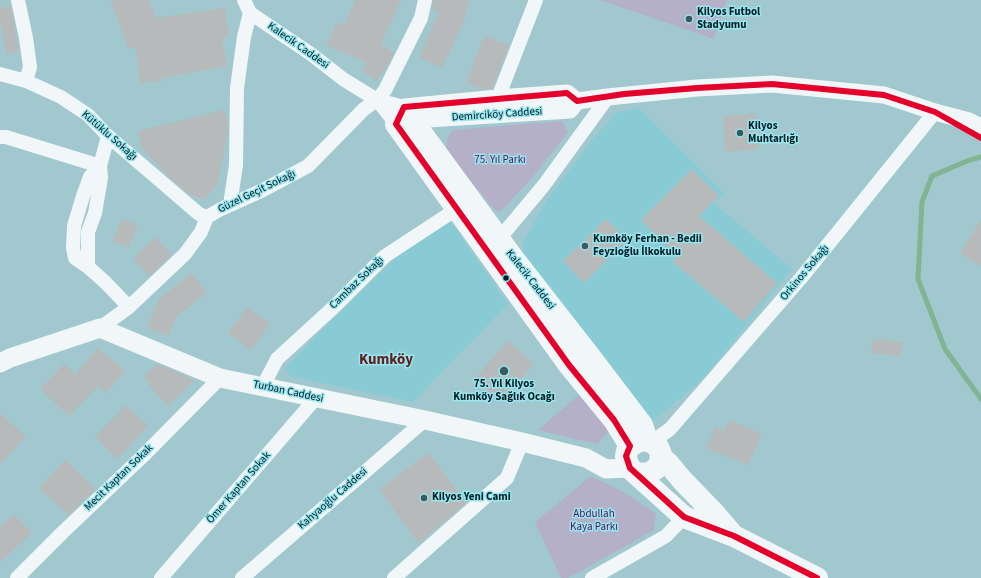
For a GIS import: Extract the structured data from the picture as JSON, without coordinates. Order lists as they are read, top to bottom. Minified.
{"streets":{"main road":["Kalecik Caddesi","Turban Caddesi"],"street":["Demirciköy Caddesi","Kütüklu Sokağı","Güzel Geçit Sokağı","Orkinos Sokağı","Cambaz Sokağı","Mecit Kaptan Sokak","Ömer Kaptan Sokak","Kahyaoğlu Caddesi"]},"crossings":[["Kalecik Caddesi","Demirciköy Caddesi"],["Kalecik Caddesi","Güzel Geçit Sokağı"],["Kalecik Caddesi","Orkinos Sokağı"],["Kalecik Caddesi","Cambaz Sokağı"],["Kalecik Caddesi","Turban Caddesi"],["Demirciköy Caddesi","Orkinos Sokağı"],["Kütüklu Sokağı","Güzel Geçit Sokağı"],["Güzel Geçit Sokağı","Turban Caddesi"],["Orkinos Sokağı","Turban Caddesi"],["Cambaz Sokağı","Turban Caddesi"],["Turban Caddesi","Mecit Kaptan Sokak"],["Turban Caddesi","Ömer Kaptan Sokak"],["Turban Caddesi","Kahyaoğlu Caddesi"]],"districts":["Kumköy"],"parks":["75. Yıl Parkı","Abdullah Kaya Parkı"],"places":["Kilyos Futbol Stadyumu","Kilyos Muhtarlığı","Kumköy Ferhan - Bedii Feyzioğlu İlkokulu","75. Yıl Kilyos Kumköy Sağlık Ocağı","Kilyos Yeni Cami"]}
